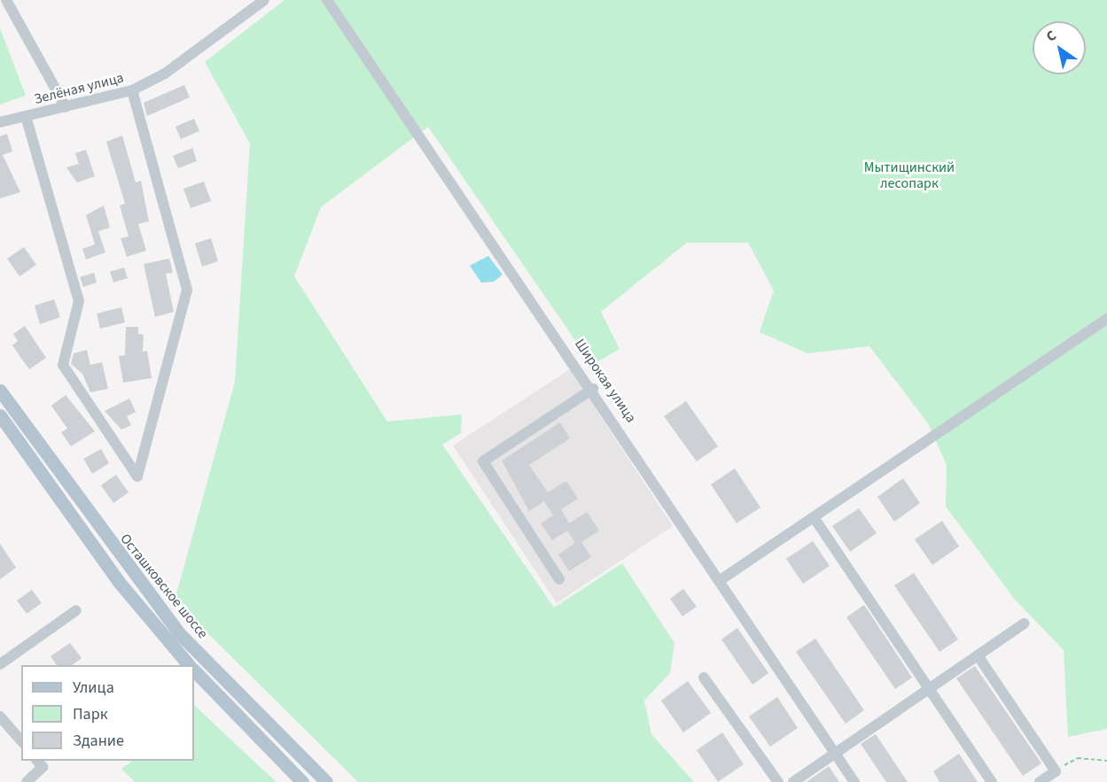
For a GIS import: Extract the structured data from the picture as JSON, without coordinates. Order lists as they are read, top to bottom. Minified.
{"streets":{"main road":["Осташковское шоссе"],"street":["Зелёная улица","Широкая улица"]},"parks":["Мытищинский лесопарк"],"legend":["Улица","Парк","Здание"],"north":"top left"}
